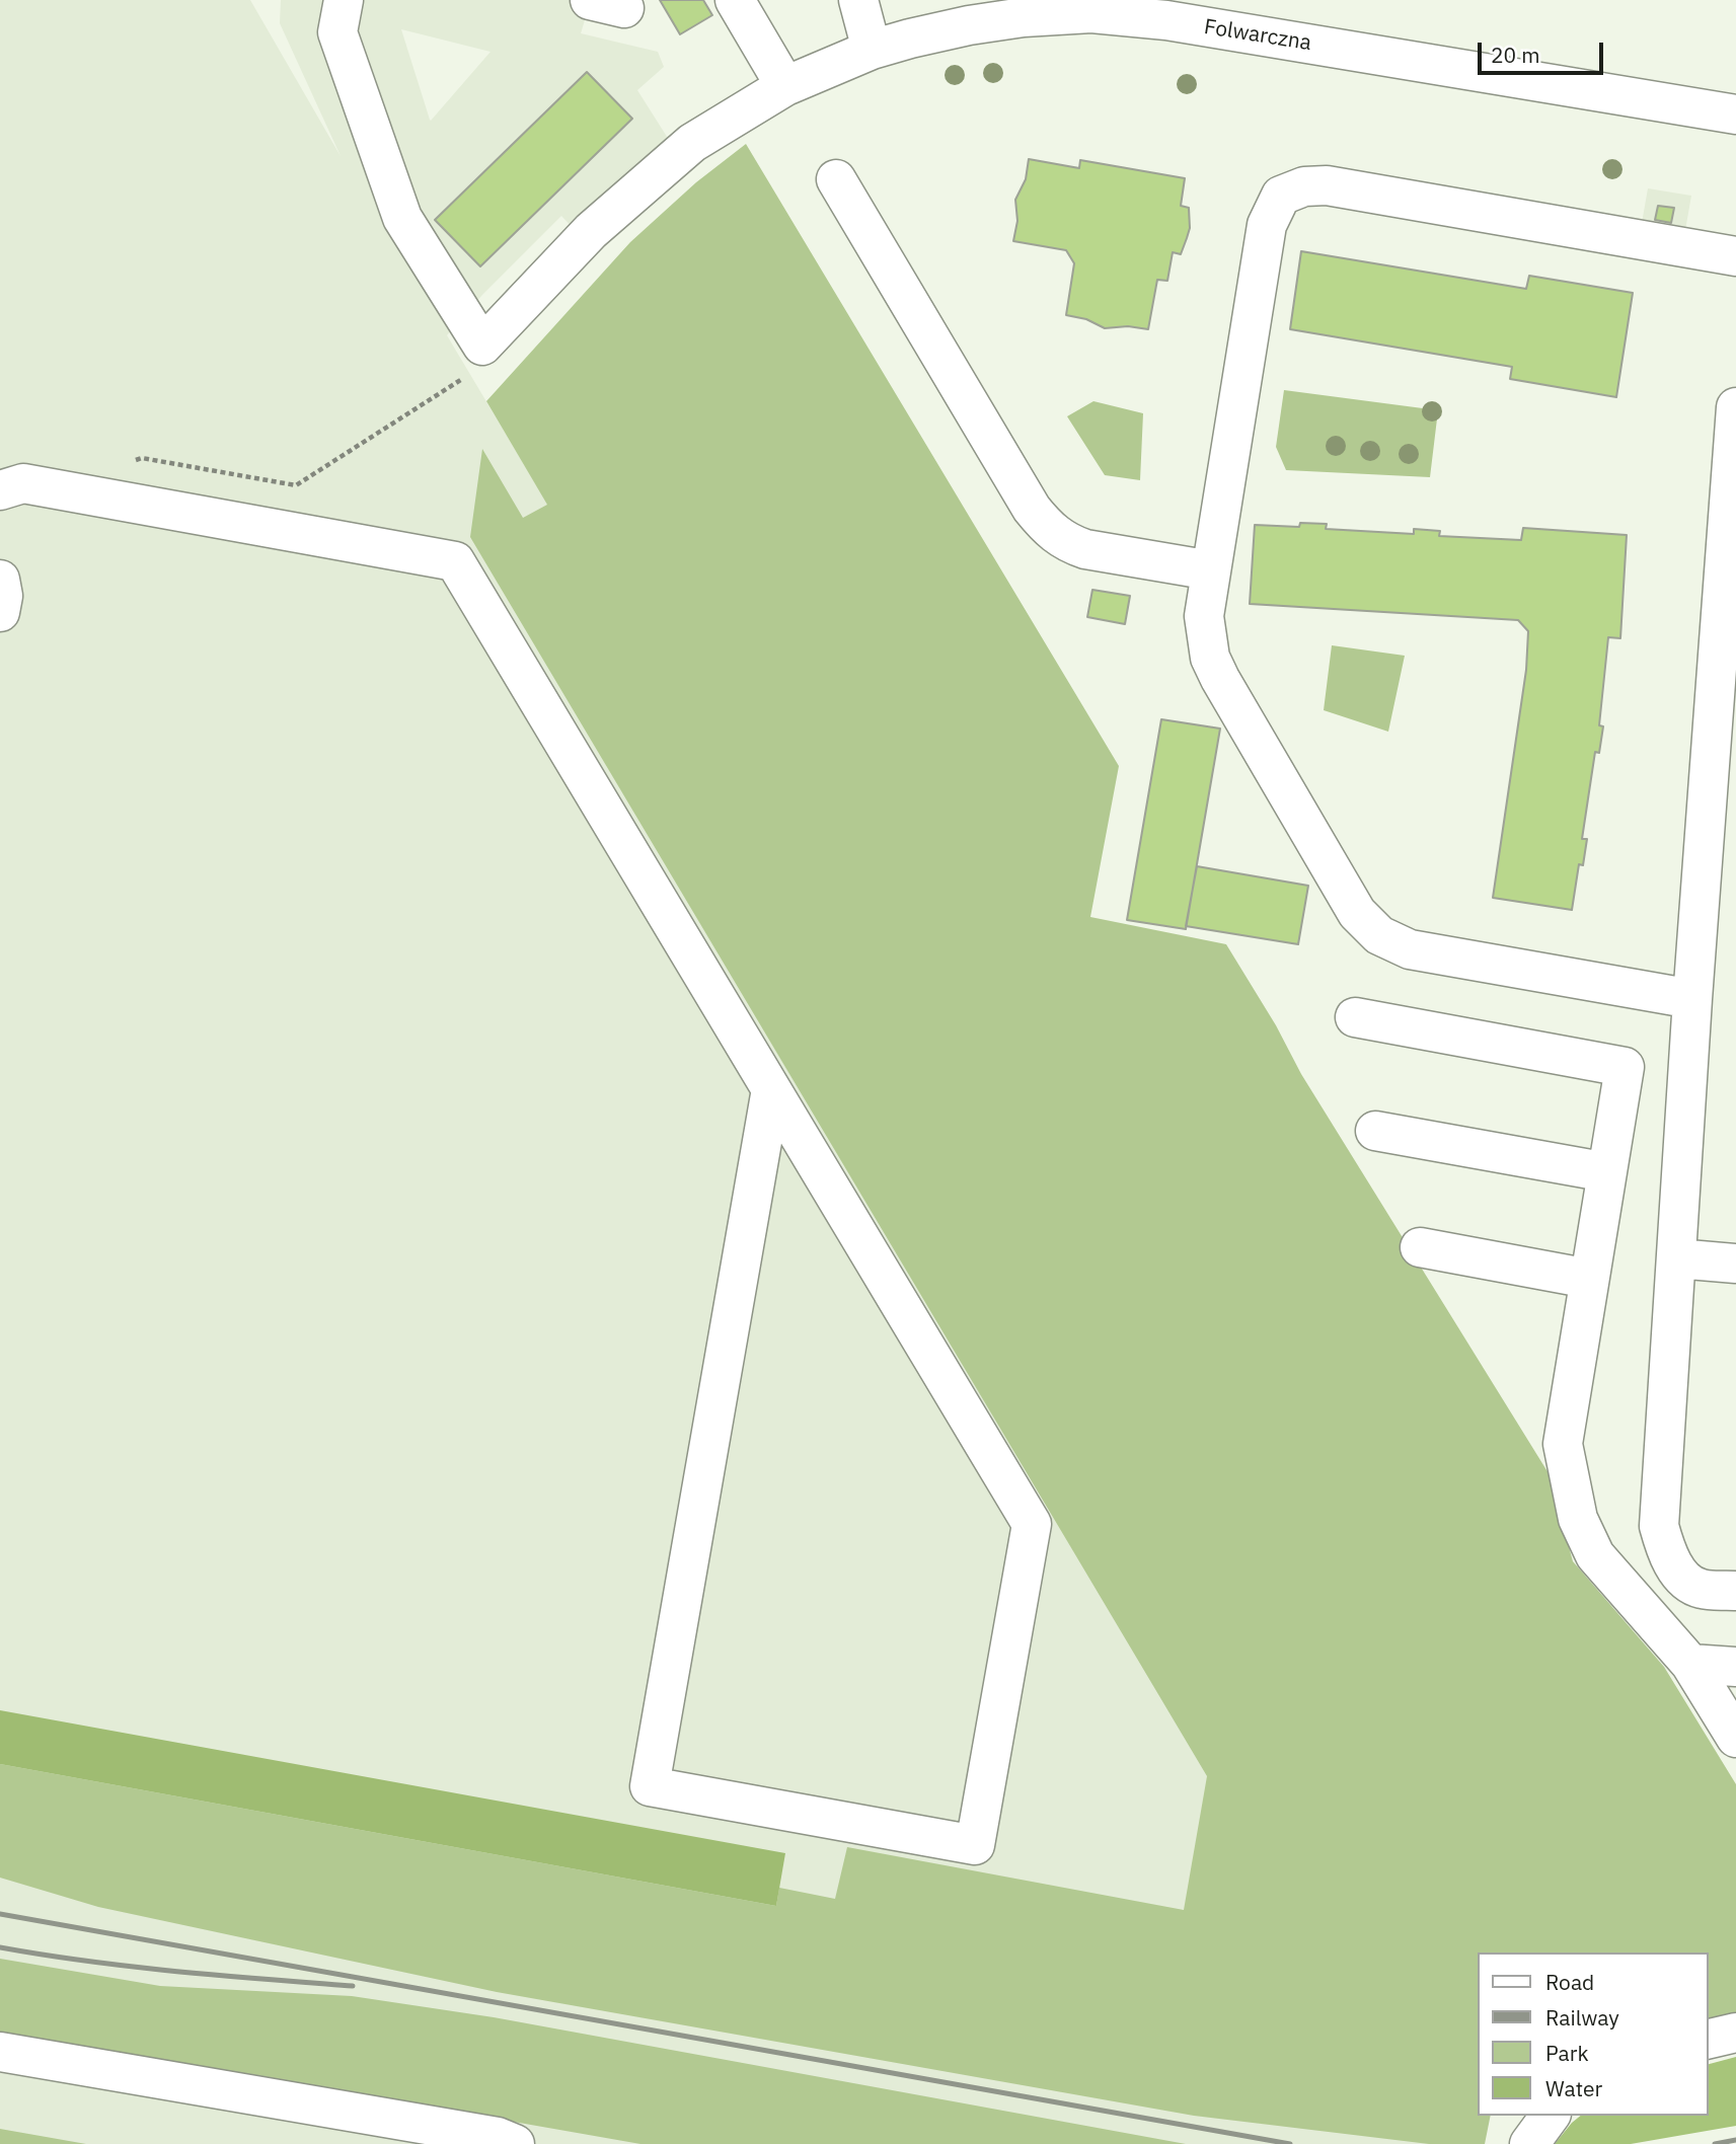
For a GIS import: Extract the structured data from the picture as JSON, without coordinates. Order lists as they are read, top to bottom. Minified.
{"streets":{"street":["Folwarczna"]},"legend":["Road","Railway","Park","Water"],"scale_bar":"20 m"}
